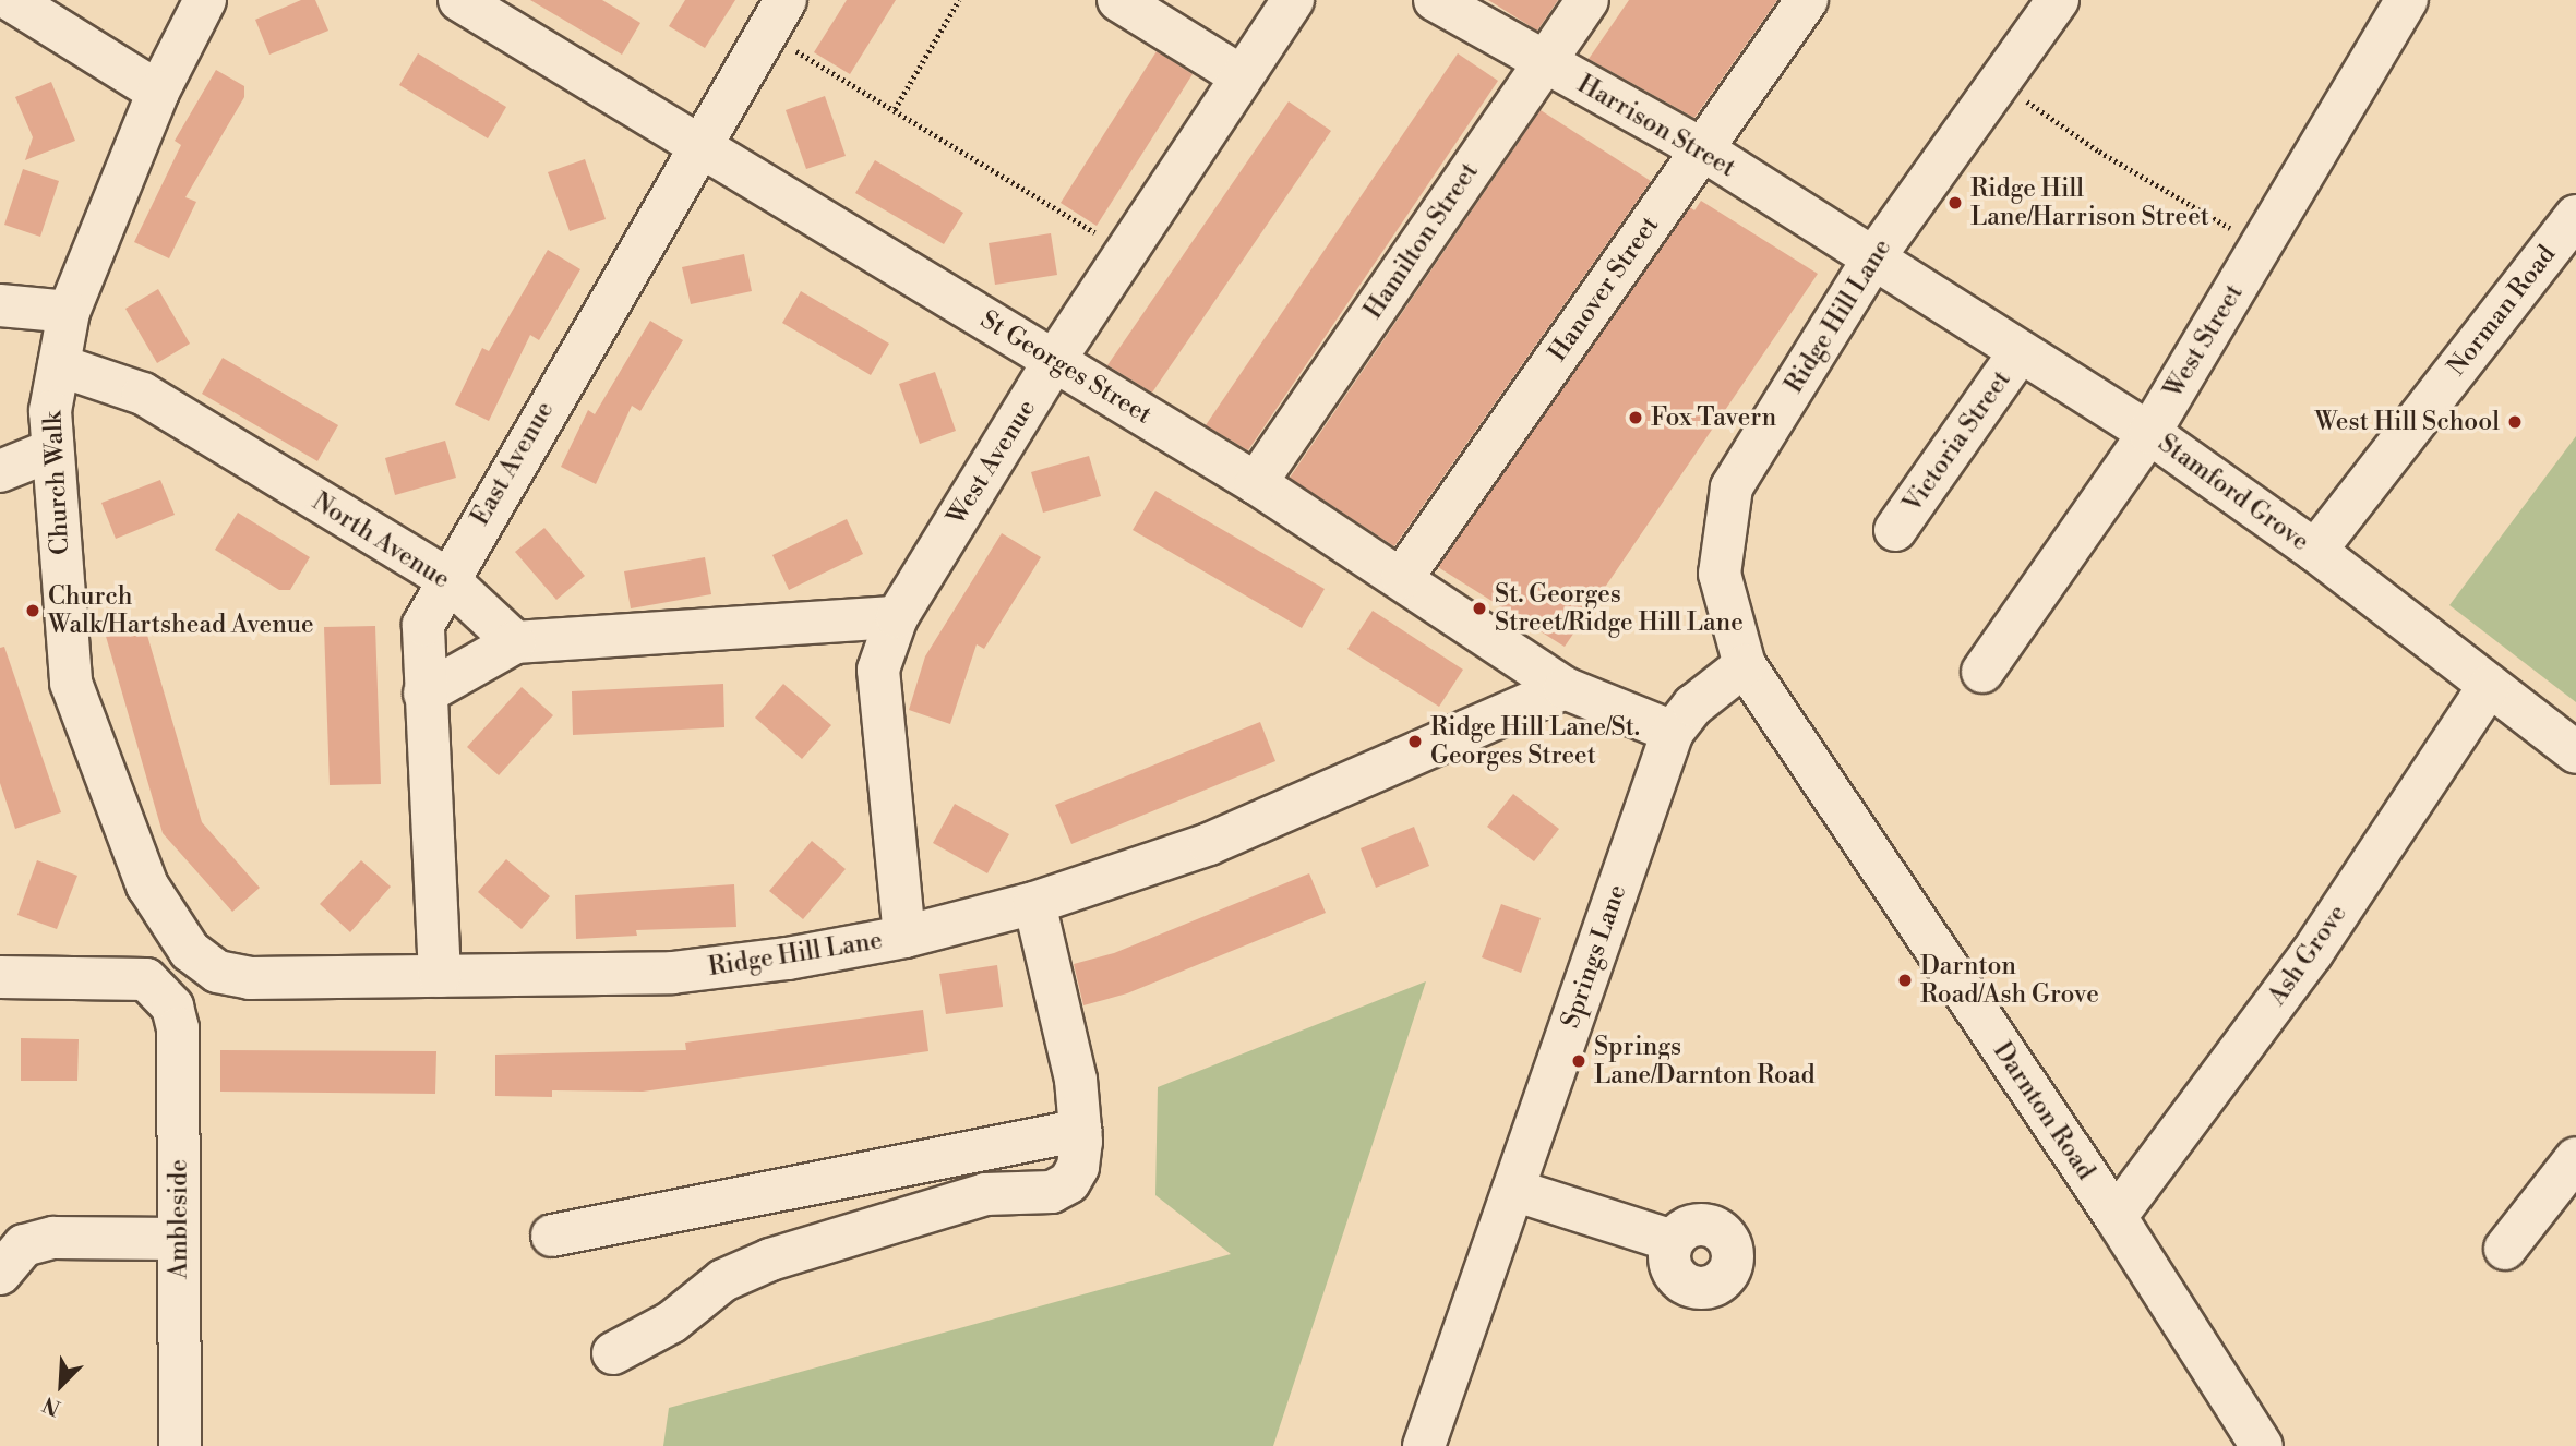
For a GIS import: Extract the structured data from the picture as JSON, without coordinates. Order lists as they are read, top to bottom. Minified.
{"streets":{"street":["Harrison Street","Hamilton Street","Hanover Street","Norman Road","Ridge Hill Lane","West Street","St Georges Street","Victoria Street","West Avenue","East Avenue","Church Walk","Stamford Grove","North Avenue","Ash Grove","Springs Lane","Darnton Road","Ambleside"]},"crossings":[["Harrison Street","Hamilton Street"],["Harrison Street","Hanover Street"],["Harrison Street","Ridge Hill Lane"],["Harrison Street","Stamford Grove"],["Hamilton Street","St Georges Street"],["Hanover Street","St Georges Street"],["Norman Road","Stamford Grove"],["Ridge Hill Lane","St Georges Street"],["Ridge Hill Lane","West Avenue"],["Ridge Hill Lane","East Avenue"],["Ridge Hill Lane","Church Walk"],["Ridge Hill Lane","Stamford Grove"],["Ridge Hill Lane","Springs Lane"],["Ridge Hill Lane","Darnton Road"],["West Street","Stamford Grove"],["St Georges Street","West Avenue"],["St Georges Street","East Avenue"],["St Georges Street","Springs Lane"],["Victoria Street","Stamford Grove"],["East Avenue","North Avenue"],["Church Walk","North Avenue"],["Stamford Grove","Ash Grove"],["Ash Grove","Darnton Road"],["Springs Lane","Darnton Road"]],"places":["Ridge Hill Lane/Harrison Street","Fox Tavern","West Hill School","St. Georges Street/Ridge Hill Lane","Church Walk/Hartshead Avenue","Ridge Hill Lane/St. Georges Street","Darnton Road/Ash Grove","Springs Lane/Darnton Road"],"north":"bottom left"}
